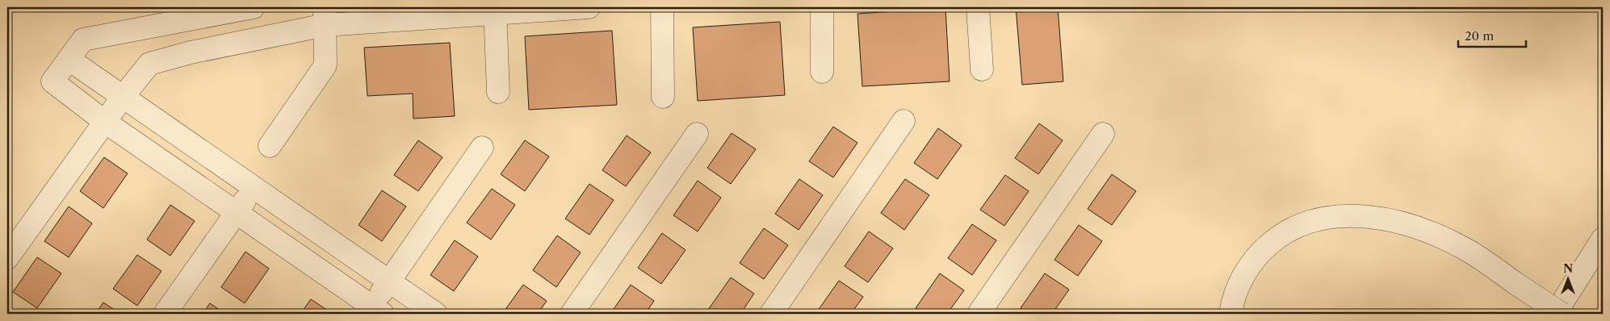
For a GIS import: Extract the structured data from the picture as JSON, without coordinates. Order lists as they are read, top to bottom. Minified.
{"scale_bar":"20 m","north":"top"}
